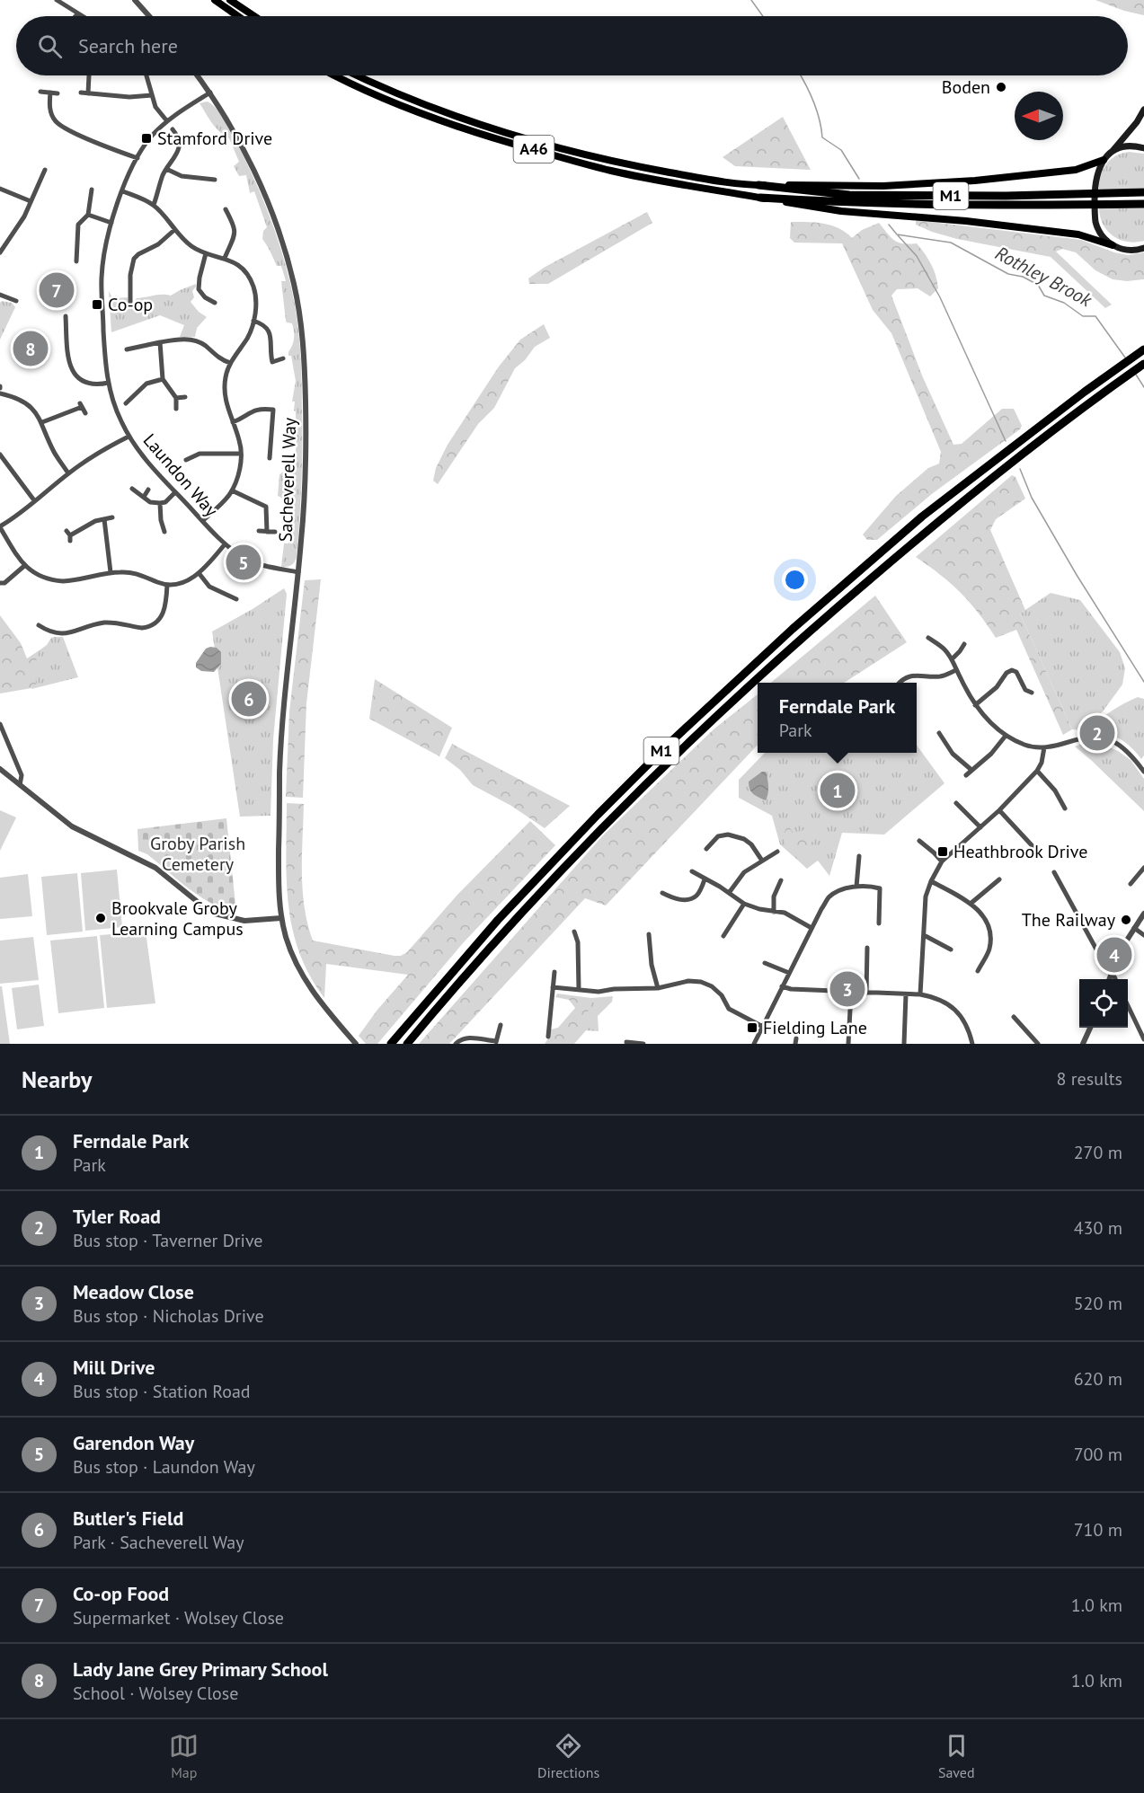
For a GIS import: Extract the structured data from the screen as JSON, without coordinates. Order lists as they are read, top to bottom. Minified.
{"streets":{"highway":["A46","M1"],"street":["Laundon Way","Sacheverell Way"]},"crossings":[["A46","M1"],["Laundon Way","Sacheverell Way"]],"water":["Rothley Brook"],"parks":["Groby Parish Cemetery"],"places":{"other":["Boden","Brookvale Groby Learning Campus","The Railway"],"transit":["Stamford Drive","Co-op","Heathbrook Drive","Fielding Lane"]},"north":"left","page":{"search":"Search here","pins":["7","8","5","6","2","1","4","3"],"popup":["Ferndale Park","Park"],"heading":["Nearby","8 results"],"list":[{"mark":"1","name":"Ferndale Park","note":"Park","value":"270 m"},{"mark":"2","name":"Tyler Road","note":"Bus stop · Taverner Drive","value":"430 m"},{"mark":"3","name":"Meadow Close","note":"Bus stop · Nicholas Drive","value":"520 m"},{"mark":"4","name":"Mill Drive","note":"Bus stop · Station Road","value":"620 m"},{"mark":"5","name":"Garendon Way","note":"Bus stop · Laundon Way","value":"700 m"},{"mark":"6","name":"Butler's Field","note":"Park · Sacheverell Way","value":"710 m"},{"mark":"7","name":"Co-op Food","note":"Supermarket · Wolsey Close","value":"1.0 km"},{"mark":"8","name":"Lady Jane Grey Primary School","note":"School · Wolsey Close","value":"1.0 km"}],"nav":["Map","Directions","Saved"]}}
